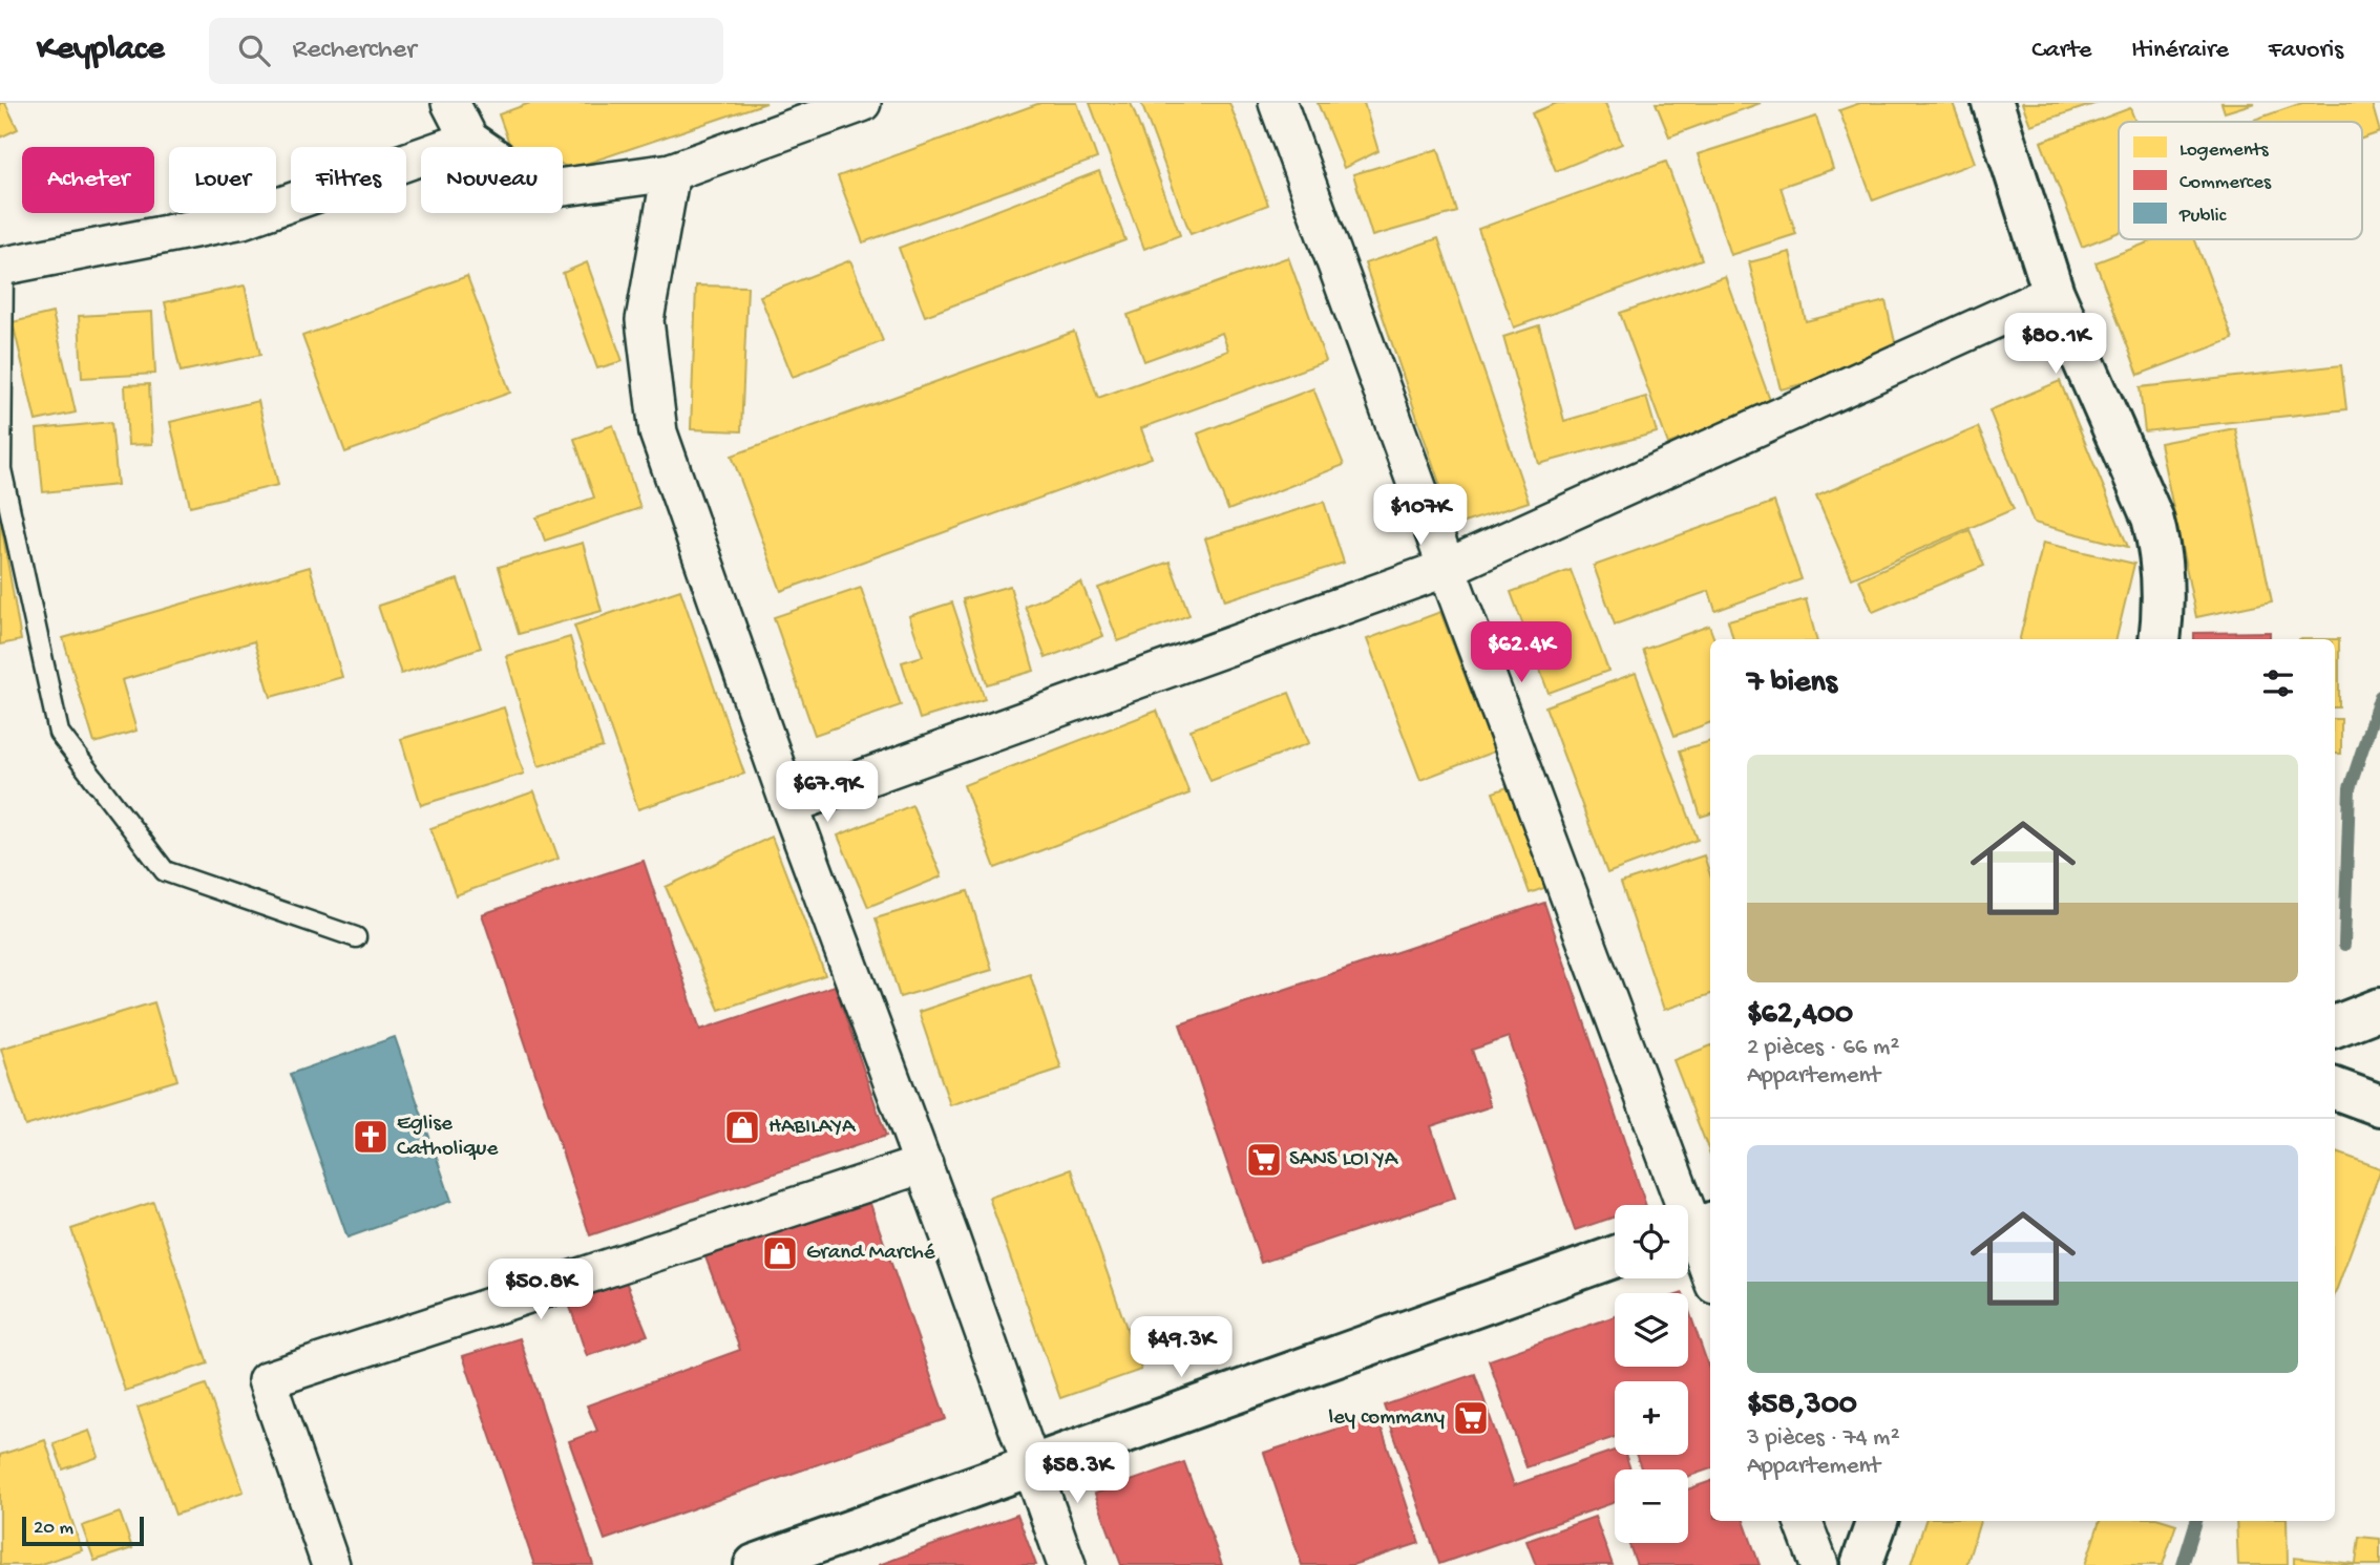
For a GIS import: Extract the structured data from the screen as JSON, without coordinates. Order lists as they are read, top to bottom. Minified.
{"places":{"shop":["HABILAYA","Grand Marché"],"church":["Eglise Catholique"],"supermarket":["SANS LOI YA","ley commany"]},"legend":["Logements","Commerces","Public"],"scale_bar":"20 m","page":{"header":"Keyplace","search":"Rechercher","nav":["Carte","Itinéraire","Favoris"],"chip":["Acheter","Louer","Filtres","Nouveau"],"price":["$80.1K","$107K","$62.4K","$67.9K","$50.8K","$49.3K","$58.3K"],"heading":"7 biens","list":[{"name":"$62,400","note":"2 pièces · 66 m² · Appartement"},{"name":"$58,300","note":"3 pièces · 74 m² · Appartement"}],"map_buttons":["+","−"],"scale":"20 m"}}
